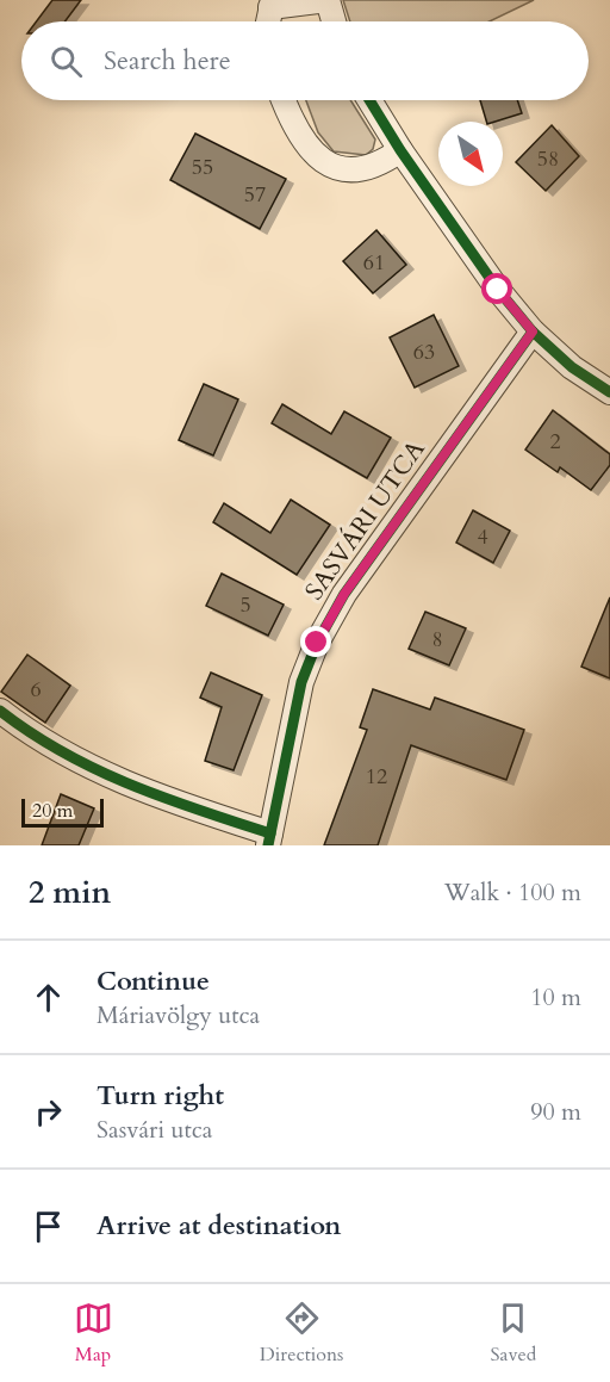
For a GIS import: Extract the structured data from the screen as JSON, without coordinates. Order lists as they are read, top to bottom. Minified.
{"streets":{"street":["SASVÁRI UTCA"]},"house_numbers":["58","55","57","61","63","2","4","5","8","6","12"],"scale_bar":"20 m","north":"bottom right","page":{"search":"Search here","scale":"20 m","heading":["2 min","Walk · 100 m"],"list":[["Continue","Máriavölgy utca","10 m"],["Turn right","Sasvári utca","90 m"],"Arrive at destination"],"nav":["Map","Directions","Saved"]}}
